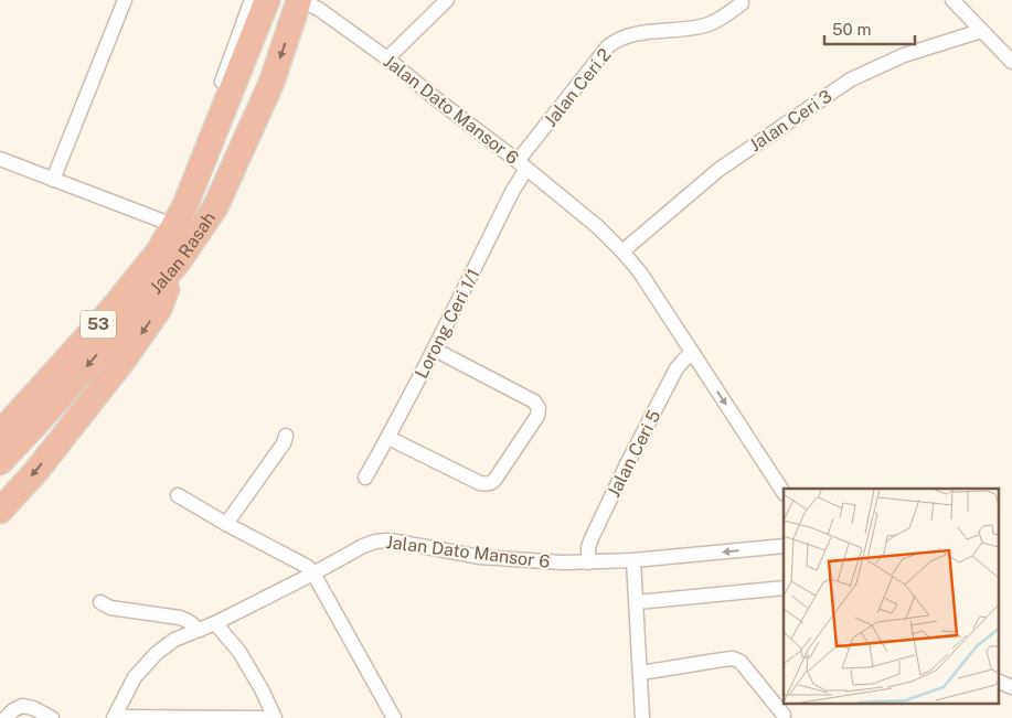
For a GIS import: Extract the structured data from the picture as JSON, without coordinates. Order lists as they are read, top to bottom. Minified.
{"streets":{"highway":["Jalan Rasah","53"],"street":["Jalan Ceri 2","Jalan Dato Mansor 6","Jalan Ceri 3","Lorong Ceri 1/1","Jalan Ceri 5"]},"crossings":[["Jalan Ceri 2","Jalan Dato Mansor 6"],["Jalan Ceri 2","Lorong Ceri 1/1"],["Jalan Dato Mansor 6","Jalan Ceri 3"],["Jalan Dato Mansor 6","Jalan Rasah"],["Jalan Dato Mansor 6","Lorong Ceri 1/1"],["Jalan Dato Mansor 6","Jalan Ceri 5"]],"scale_bar":"50 m"}
